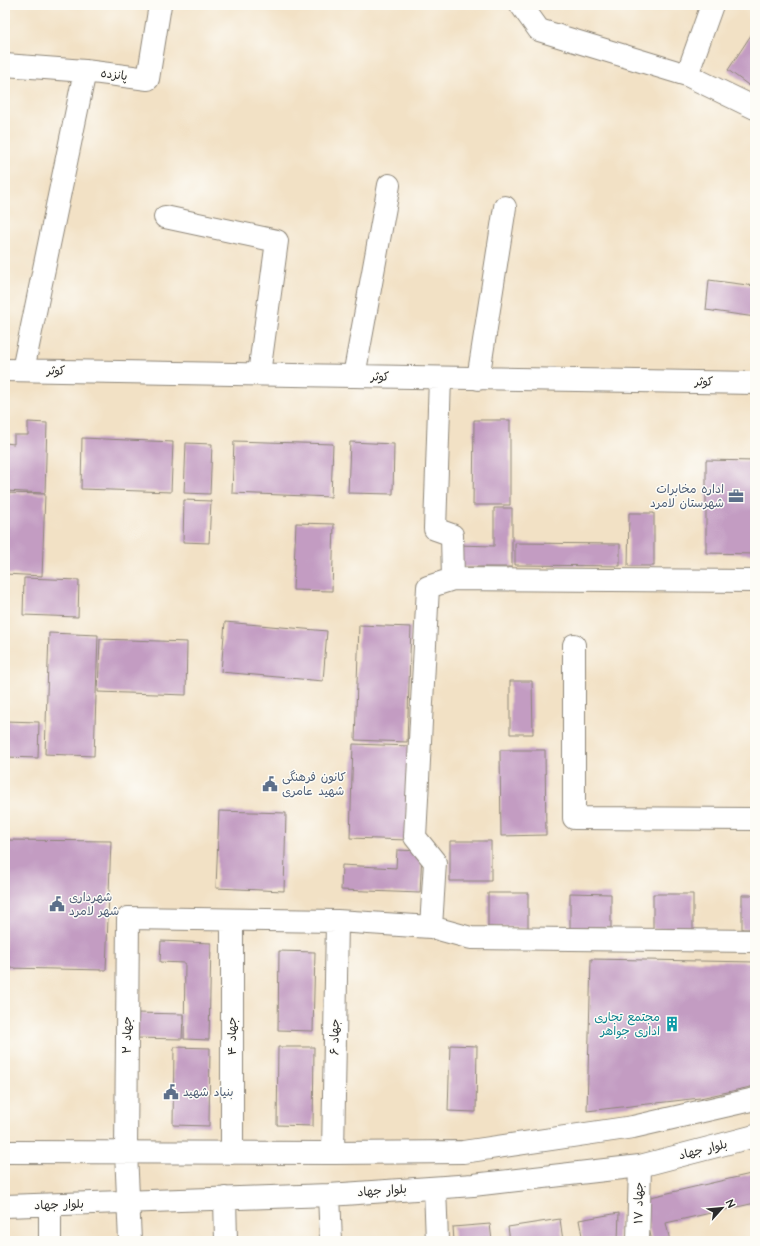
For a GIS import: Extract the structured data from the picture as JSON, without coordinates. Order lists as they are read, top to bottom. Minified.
{"streets":{"street":["پانزده","کوثر","جهاد ۲","جهاد ۴","جهاد ۶","بلوار جهاد","جهاد ۱۷"]},"crossings":[["جهاد ۲","جهاد ۴"],["جهاد ۲","بلوار جهاد"],["بلوار جهاد","جهاد ۱۷"]],"places":{"office":["اداره مخابرات شهرستان لامرد"],"public building":["کانون فرهنگی شهید عامری","شهرداری شهر لامرد","بنیاد شهید"],"building":["مجتمع تجاری اداری جواهر"]},"north":"top right"}
